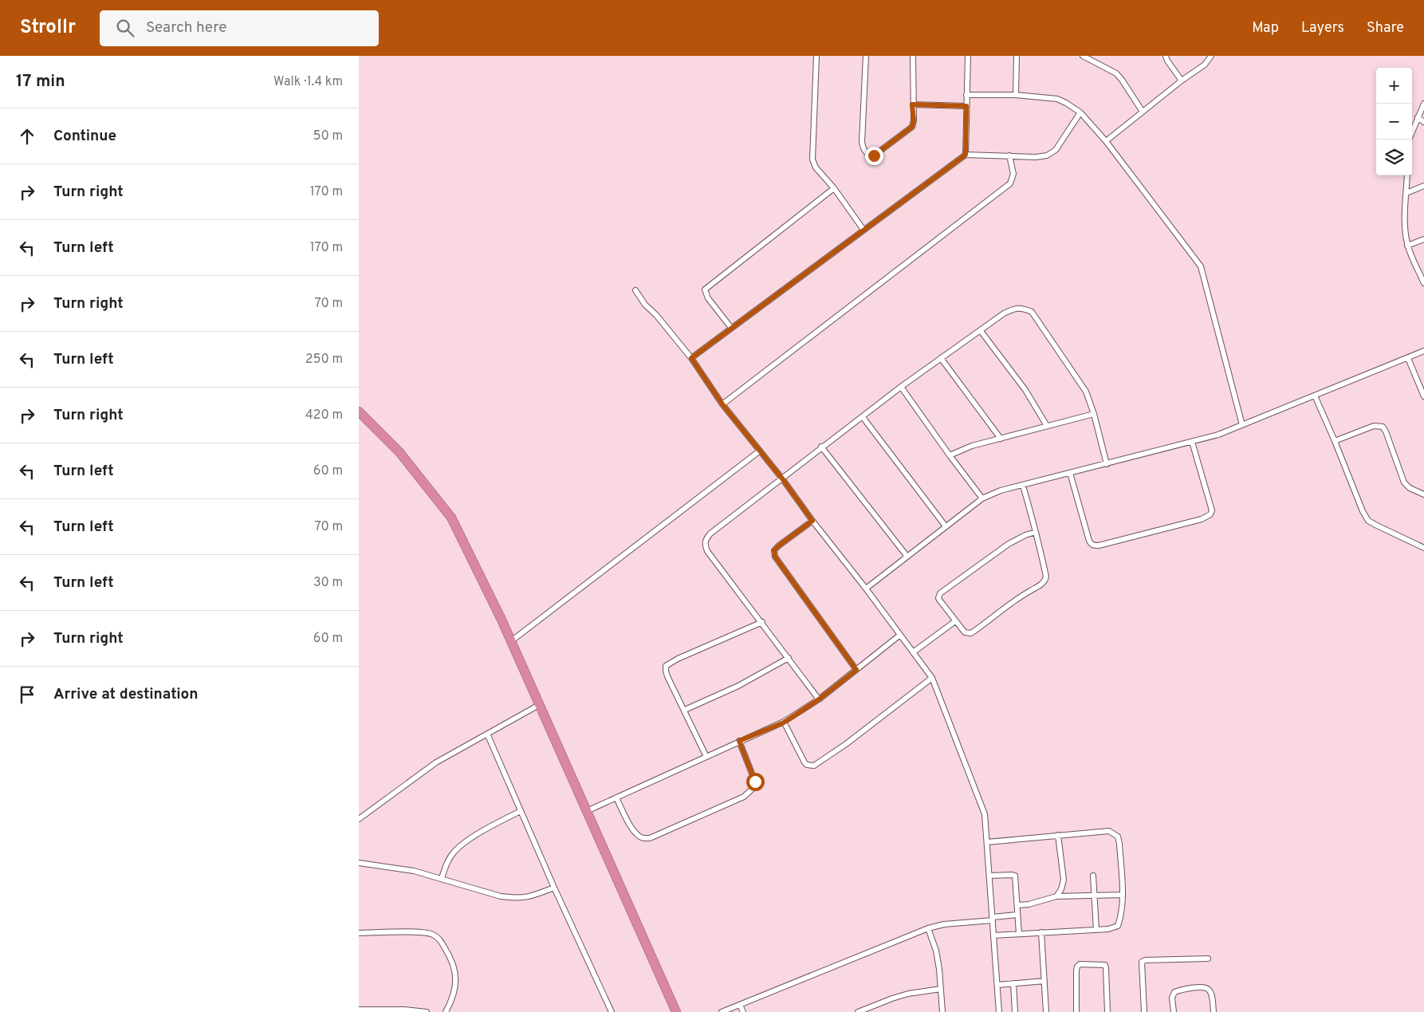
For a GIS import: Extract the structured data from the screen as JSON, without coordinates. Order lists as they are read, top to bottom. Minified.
{"page":{"header":"Strollr","search":"Search here","nav":["Map","Layers","Share"],"heading":["17 min","Walk · 1.4 km"],"map_buttons":["+","−"],"list":[["Continue","50 m"],["Turn right","170 m"],["Turn left","170 m"],["Turn right","70 m"],["Turn left","250 m"],["Turn right","420 m"],["Turn left","60 m"],["Turn left","70 m"],["Turn left","30 m"],["Turn right","60 m"],"Arrive at destination"]}}
